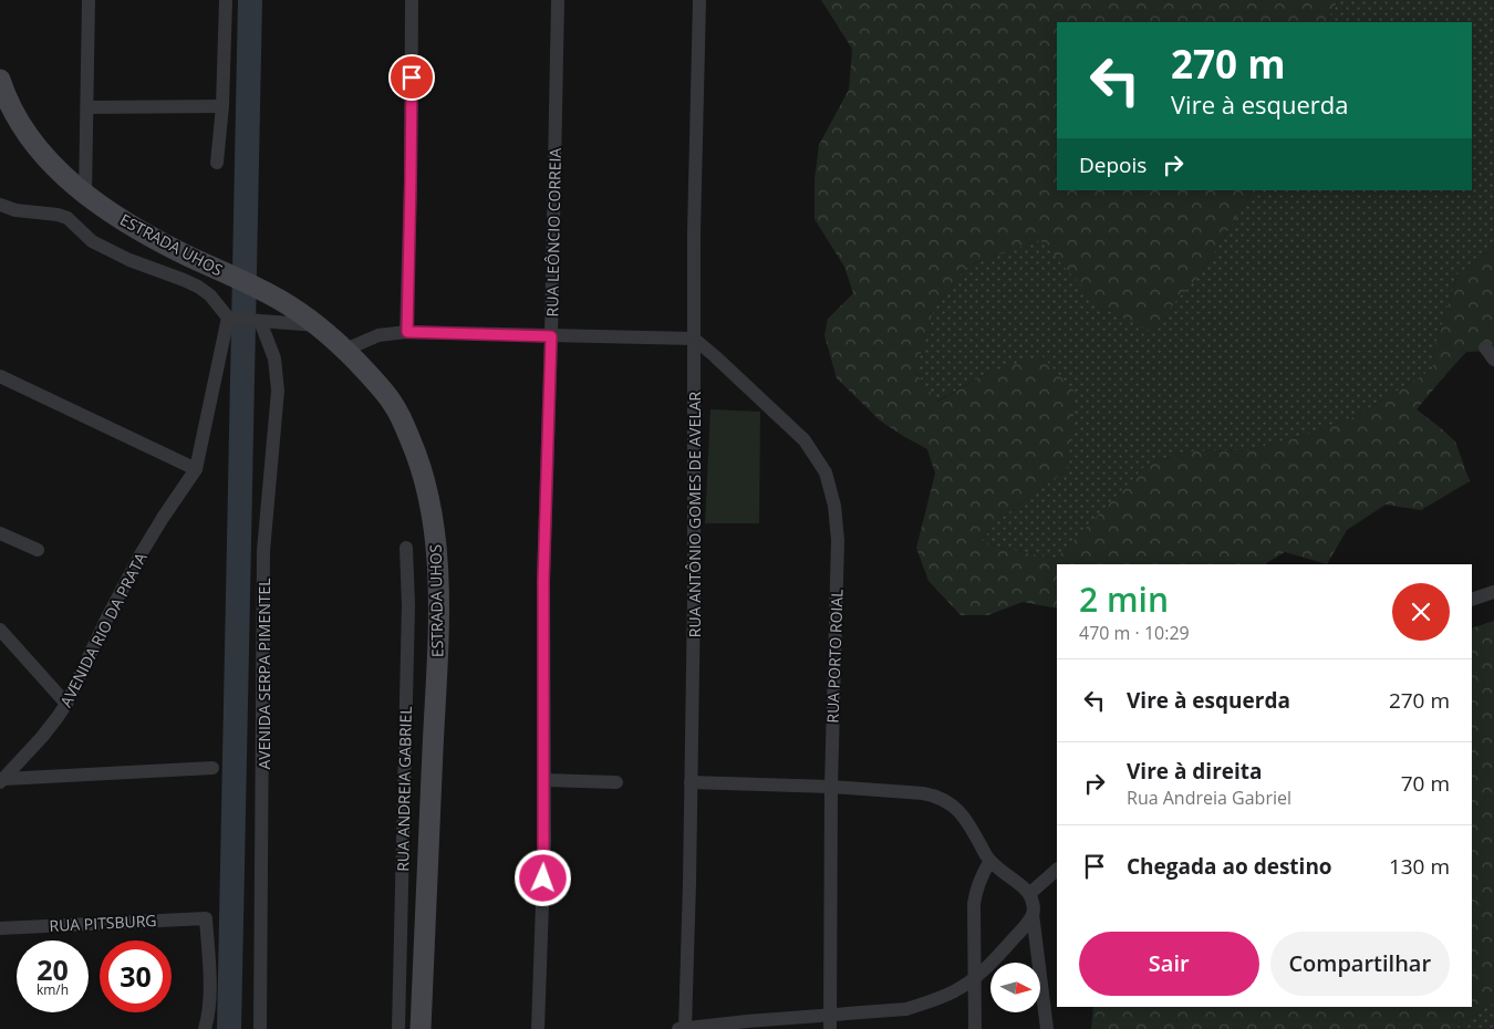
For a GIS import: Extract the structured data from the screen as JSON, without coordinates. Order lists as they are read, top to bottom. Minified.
{"streets":{"street":["RUA LEÔNCIO CORREIA","ESTRADA UHOS","RUA ANTÔNIO GOMES DE AVELAR","AVENIDA RIO DA PRATA","RUA PORTO ROIAL","AVENIDA SERPA PIMENTEL","RUA ANDREIA GABRIEL","RUA PITSBURG"]},"crossings":[["RUA ANTÔNIO GOMES DE AVELAR","RUA PORTO ROIAL"]],"north":"right","page":{"turn":["270 m","Vire à esquerda"],"then":"Depois","heading":["2 min","470 m · 10:29"],"list":[{"name":"Vire à esquerda","value":"270 m"},{"name":"Vire à direita","note":"Rua Andreia Gabriel","value":"70 m"},{"name":"Chegada ao destino","value":"130 m"}],"buttons":["Sair","Compartilhar"],"speed":"20 km/h","limit":"30"}}
